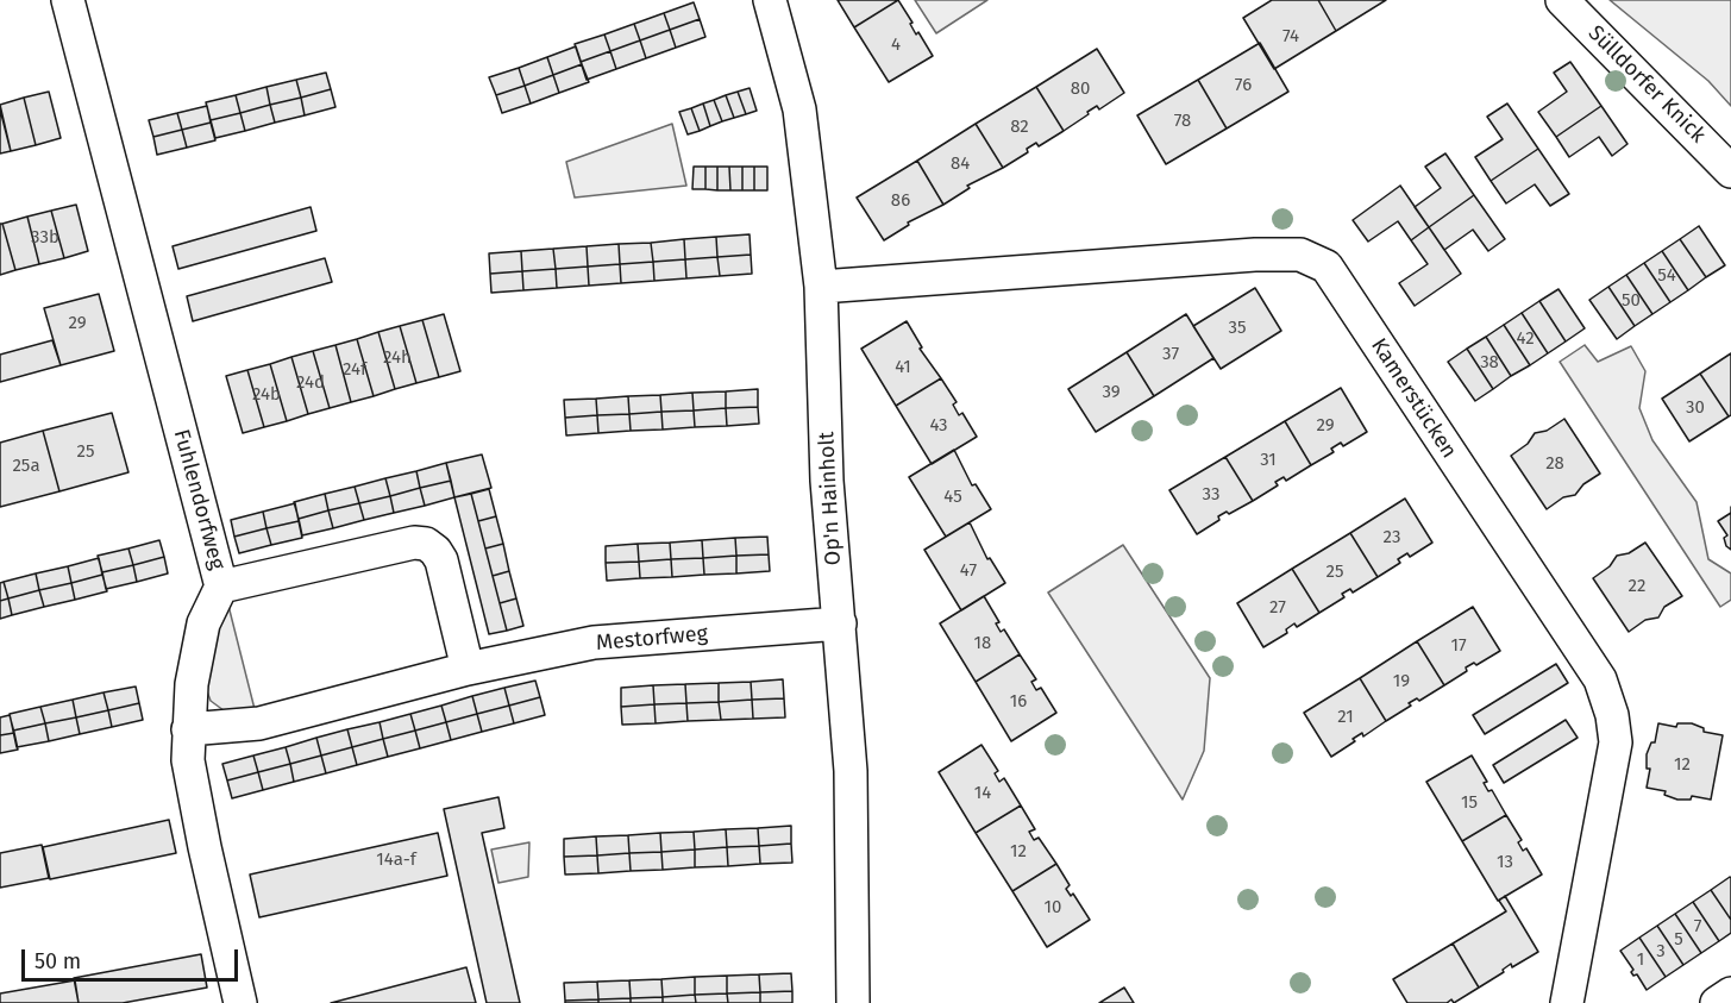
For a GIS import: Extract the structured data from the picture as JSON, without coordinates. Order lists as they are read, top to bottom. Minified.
{"streets":{"street":["Sülldorfer Knick","Kamerstücken","Op'n Hainholt","Fuhlendorfweg","Mestorfweg"]},"crossings":[["Kamerstücken","Op'n Hainholt"],["Op'n Hainholt","Mestorfweg"],["Fuhlendorfweg","Mestorfweg"]],"house_numbers":["74","4","76","80","78","82","84","86","33b","54","50","29","35","42","37","24h","38","41","24f","24d","39","24b","30","43","29","25","31","28","25a","33","45","23","47","25","22","27","18","17","19","16","21","12","14","15","12","14a-f","13","10","7","5","3","1"],"scale_bar":"50 m"}
